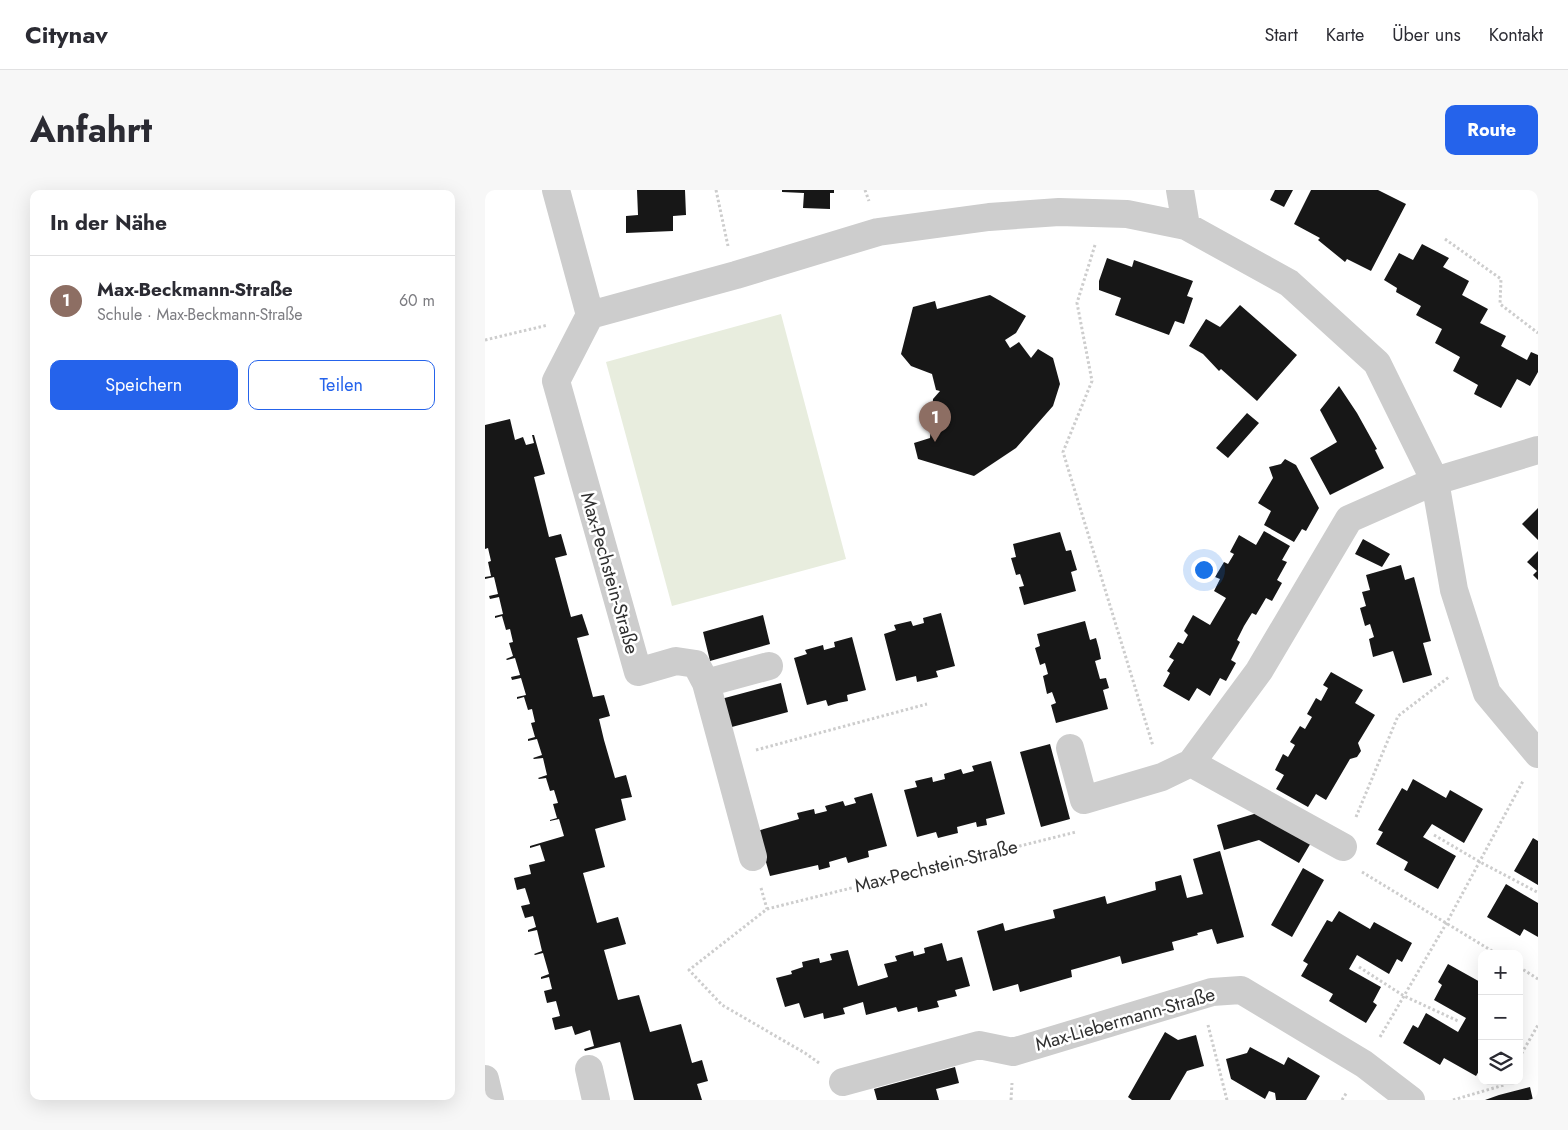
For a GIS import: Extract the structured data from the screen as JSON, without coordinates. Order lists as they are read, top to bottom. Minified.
{"streets":{"street":["Max-Pechstein-Straße","Max-Liebermann-Straße"]},"crossings":[["Max-Pechstein-Straße","Max-Liebermann-Straße"]],"page":{"header":"Citynav","nav":["Start","Karte","Über uns","Kontakt"],"title":"Anfahrt","buttons":["Route",["Speichern","Teilen"]],"heading":"In der Nähe","list":[{"mark":"1","name":"Max-Beckmann-Straße","note":"Schule · Max-Beckmann-Straße","value":"60 m"}],"pins":"1","map_buttons":["+","−"]}}
